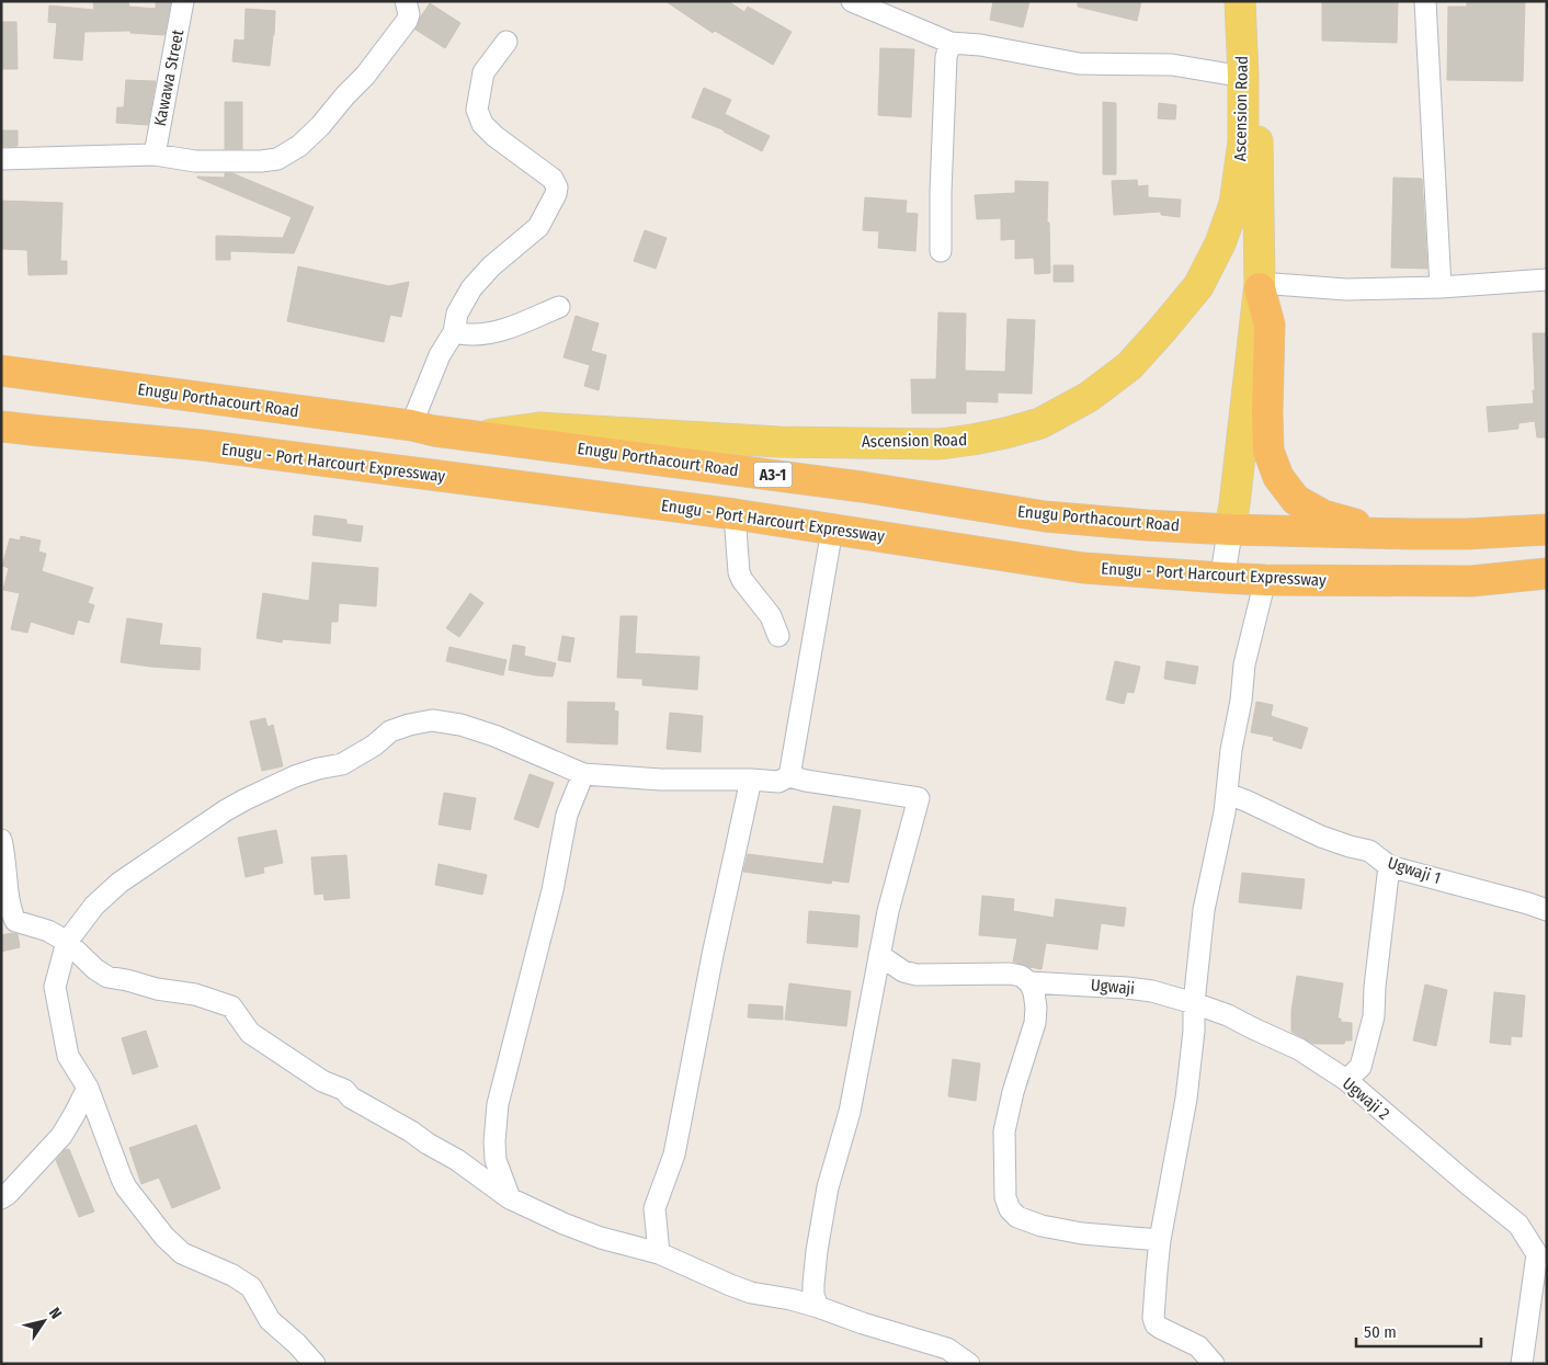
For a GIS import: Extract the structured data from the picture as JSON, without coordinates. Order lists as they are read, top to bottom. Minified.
{"streets":{"highway":["Enugu Porthacourt Road","Enugu - Port Harcourt Expressway","A3-1"],"main road":["Ascension Road"],"street":["Kawawa Street","Ugwaji 1","Ugwaji","Ugwaji 2"]},"crossings":[["Ascension Road","Enugu Porthacourt Road"],["Ugwaji","Ugwaji 2"]],"scale_bar":"50 m","north":"top right"}
